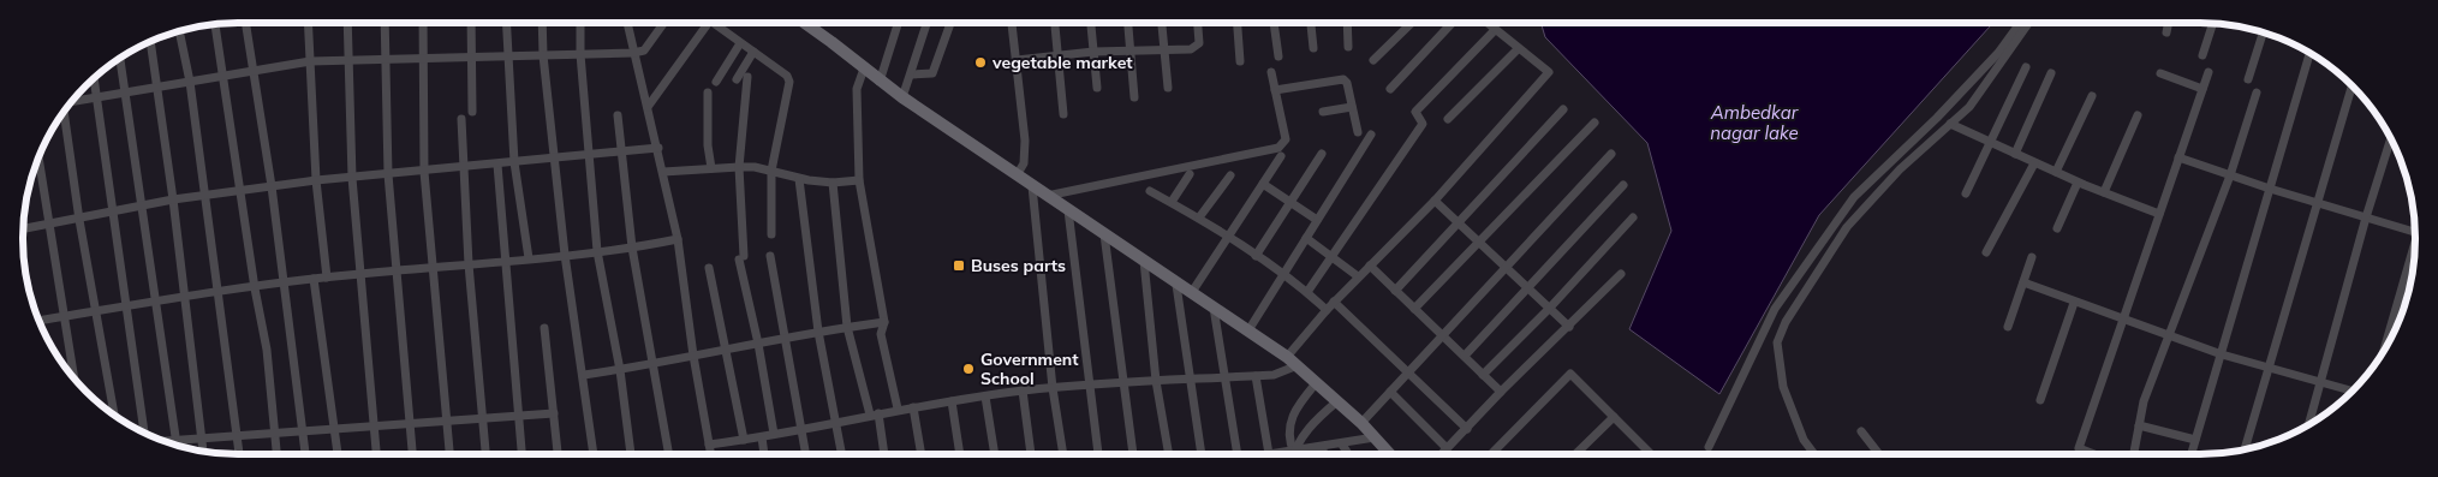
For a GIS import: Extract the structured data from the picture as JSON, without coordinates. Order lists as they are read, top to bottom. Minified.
{"water":["Ambedkar nagar lake"],"places":{"other":["vegetable market","Government School"],"transit":["Buses parts"]}}
